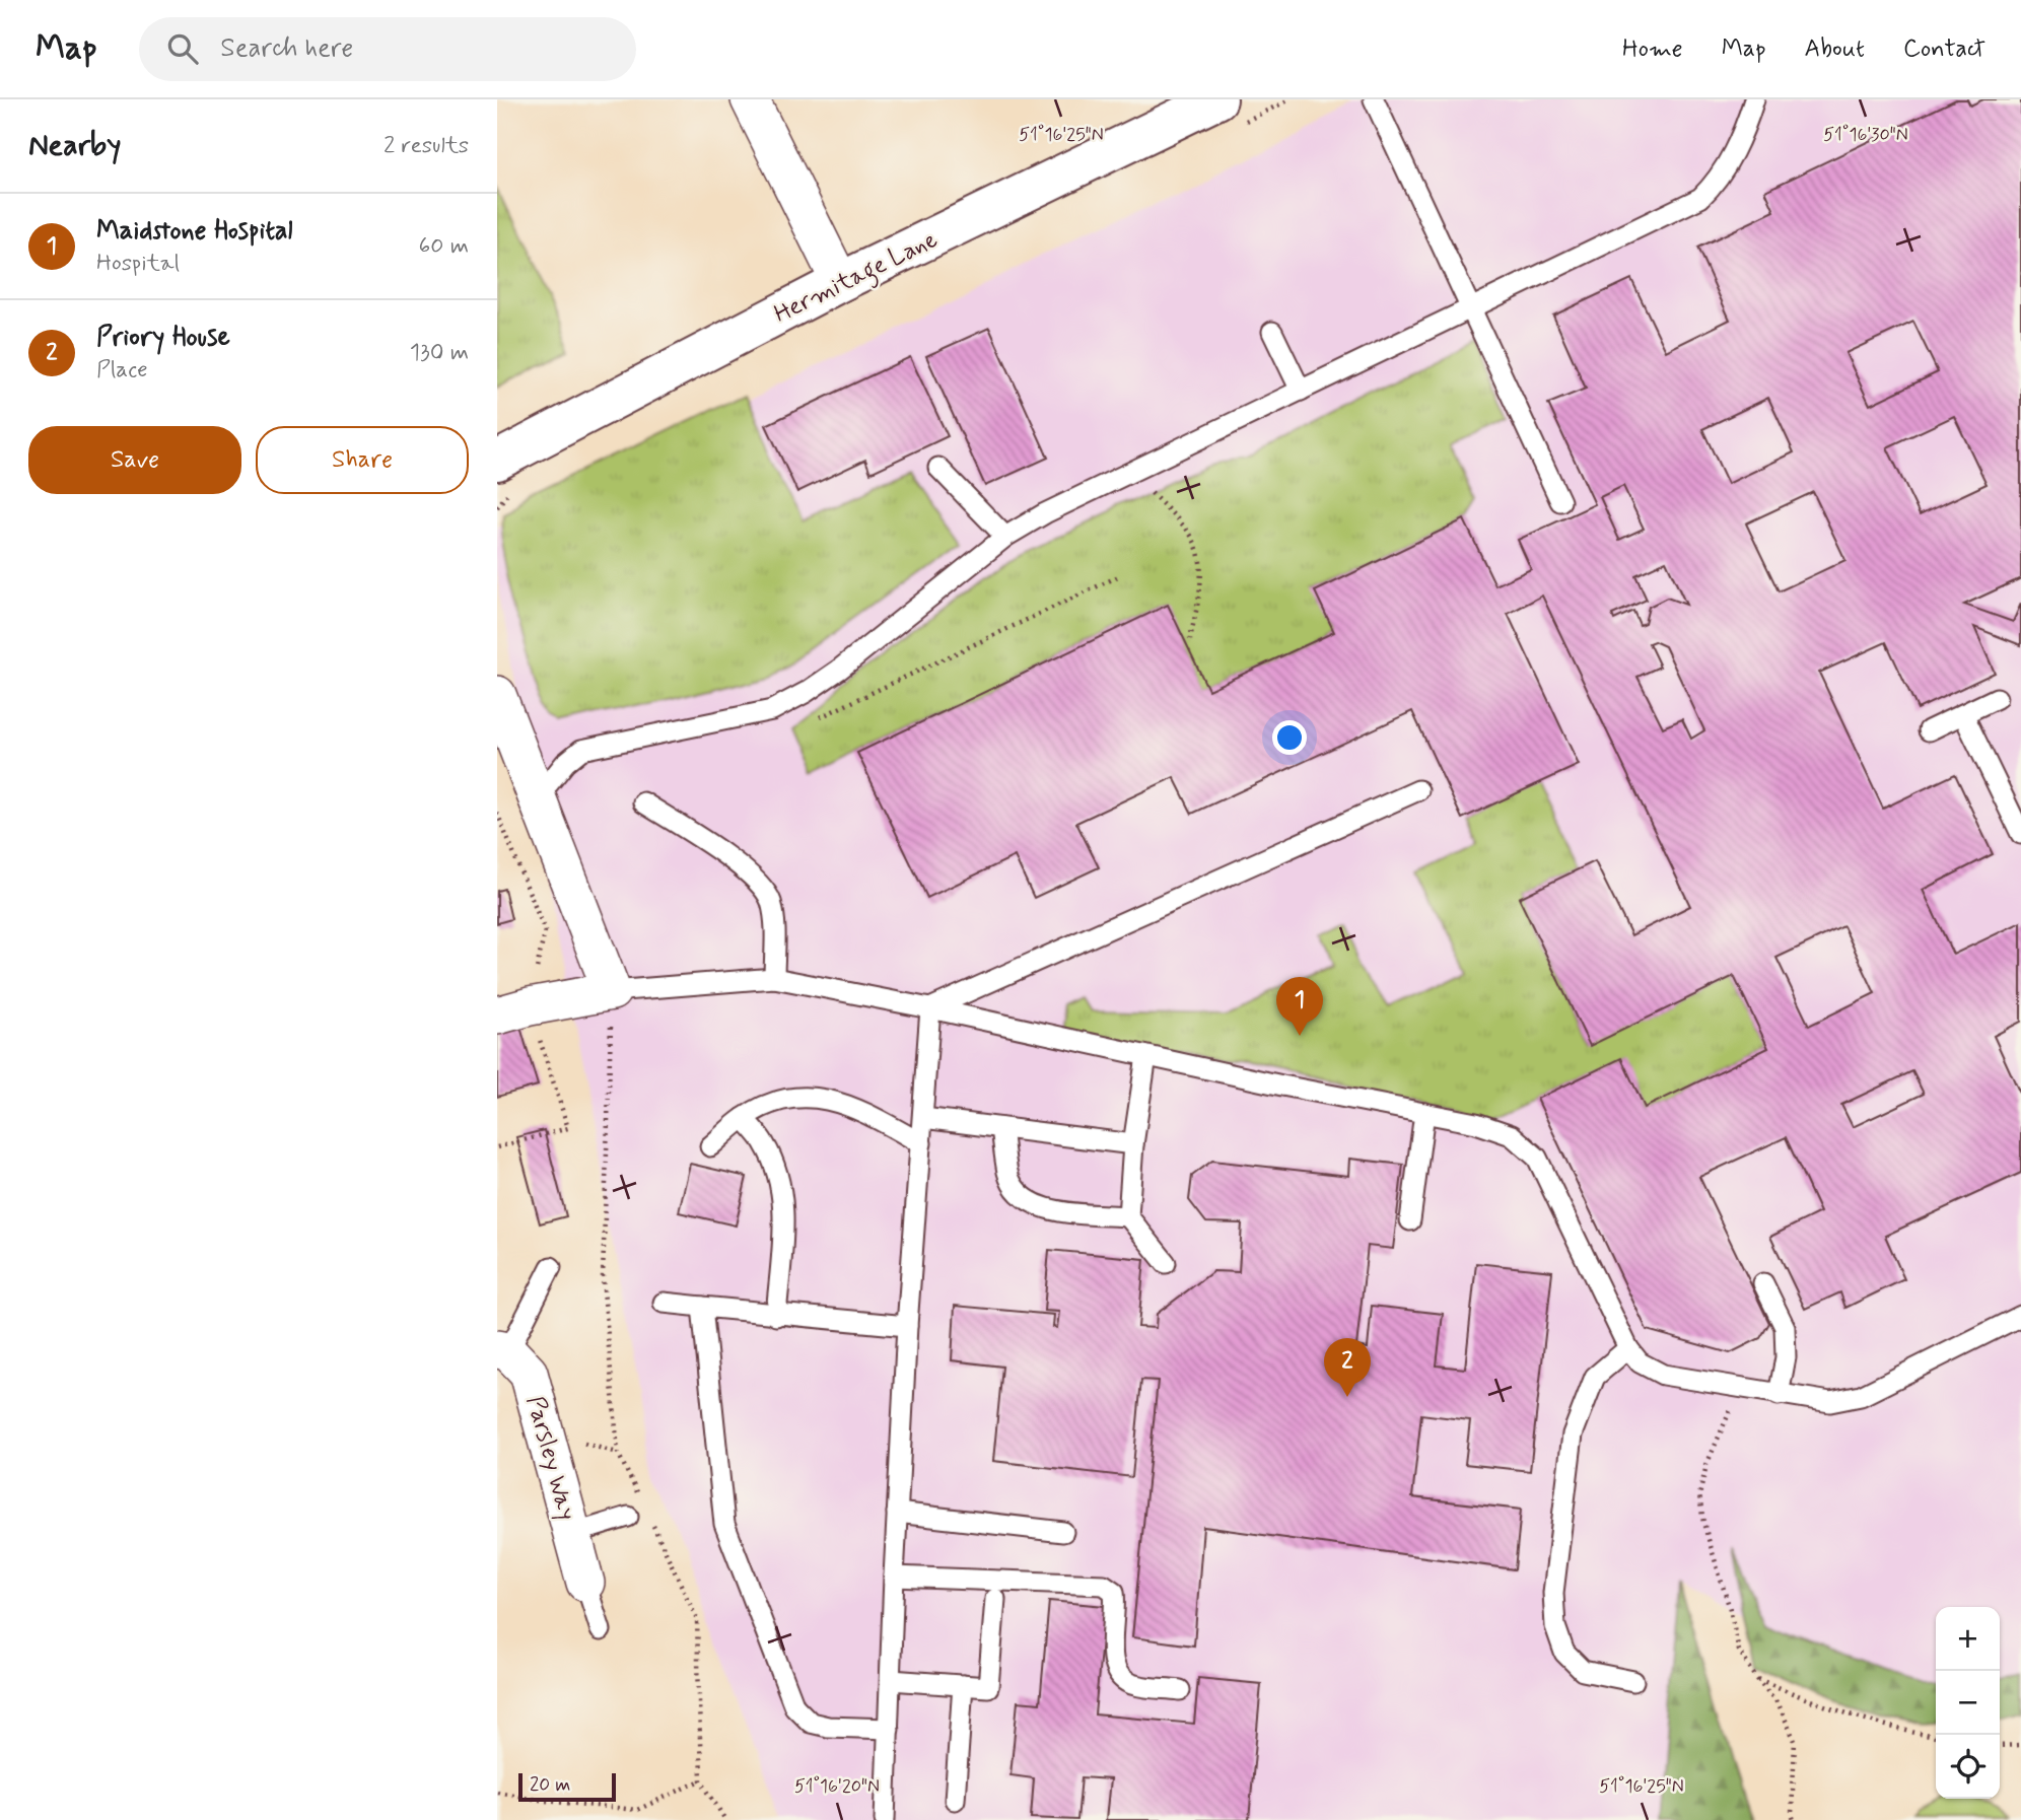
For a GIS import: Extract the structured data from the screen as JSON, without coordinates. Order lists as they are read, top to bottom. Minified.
{"streets":{"main road":["Hermitage Lane"],"street":["Parsley Way"]},"scale_bar":"20 m","page":{"header":"Map","search":"Search here","nav":["Home","Map","About","Contact"],"heading":["Nearby","2 results"],"list":[{"mark":"1","name":"Maidstone Hospital","note":"Hospital","value":"60 m"},{"mark":"2","name":"Priory House","note":"Place","value":"130 m"}],"buttons":["Save","Share"],"pins":["1","2"],"map_buttons":["+","−"],"scale":"20 m"},"coordinates":["51°16'25\"N","51°16'30\"N","51°16'20\"N"]}
